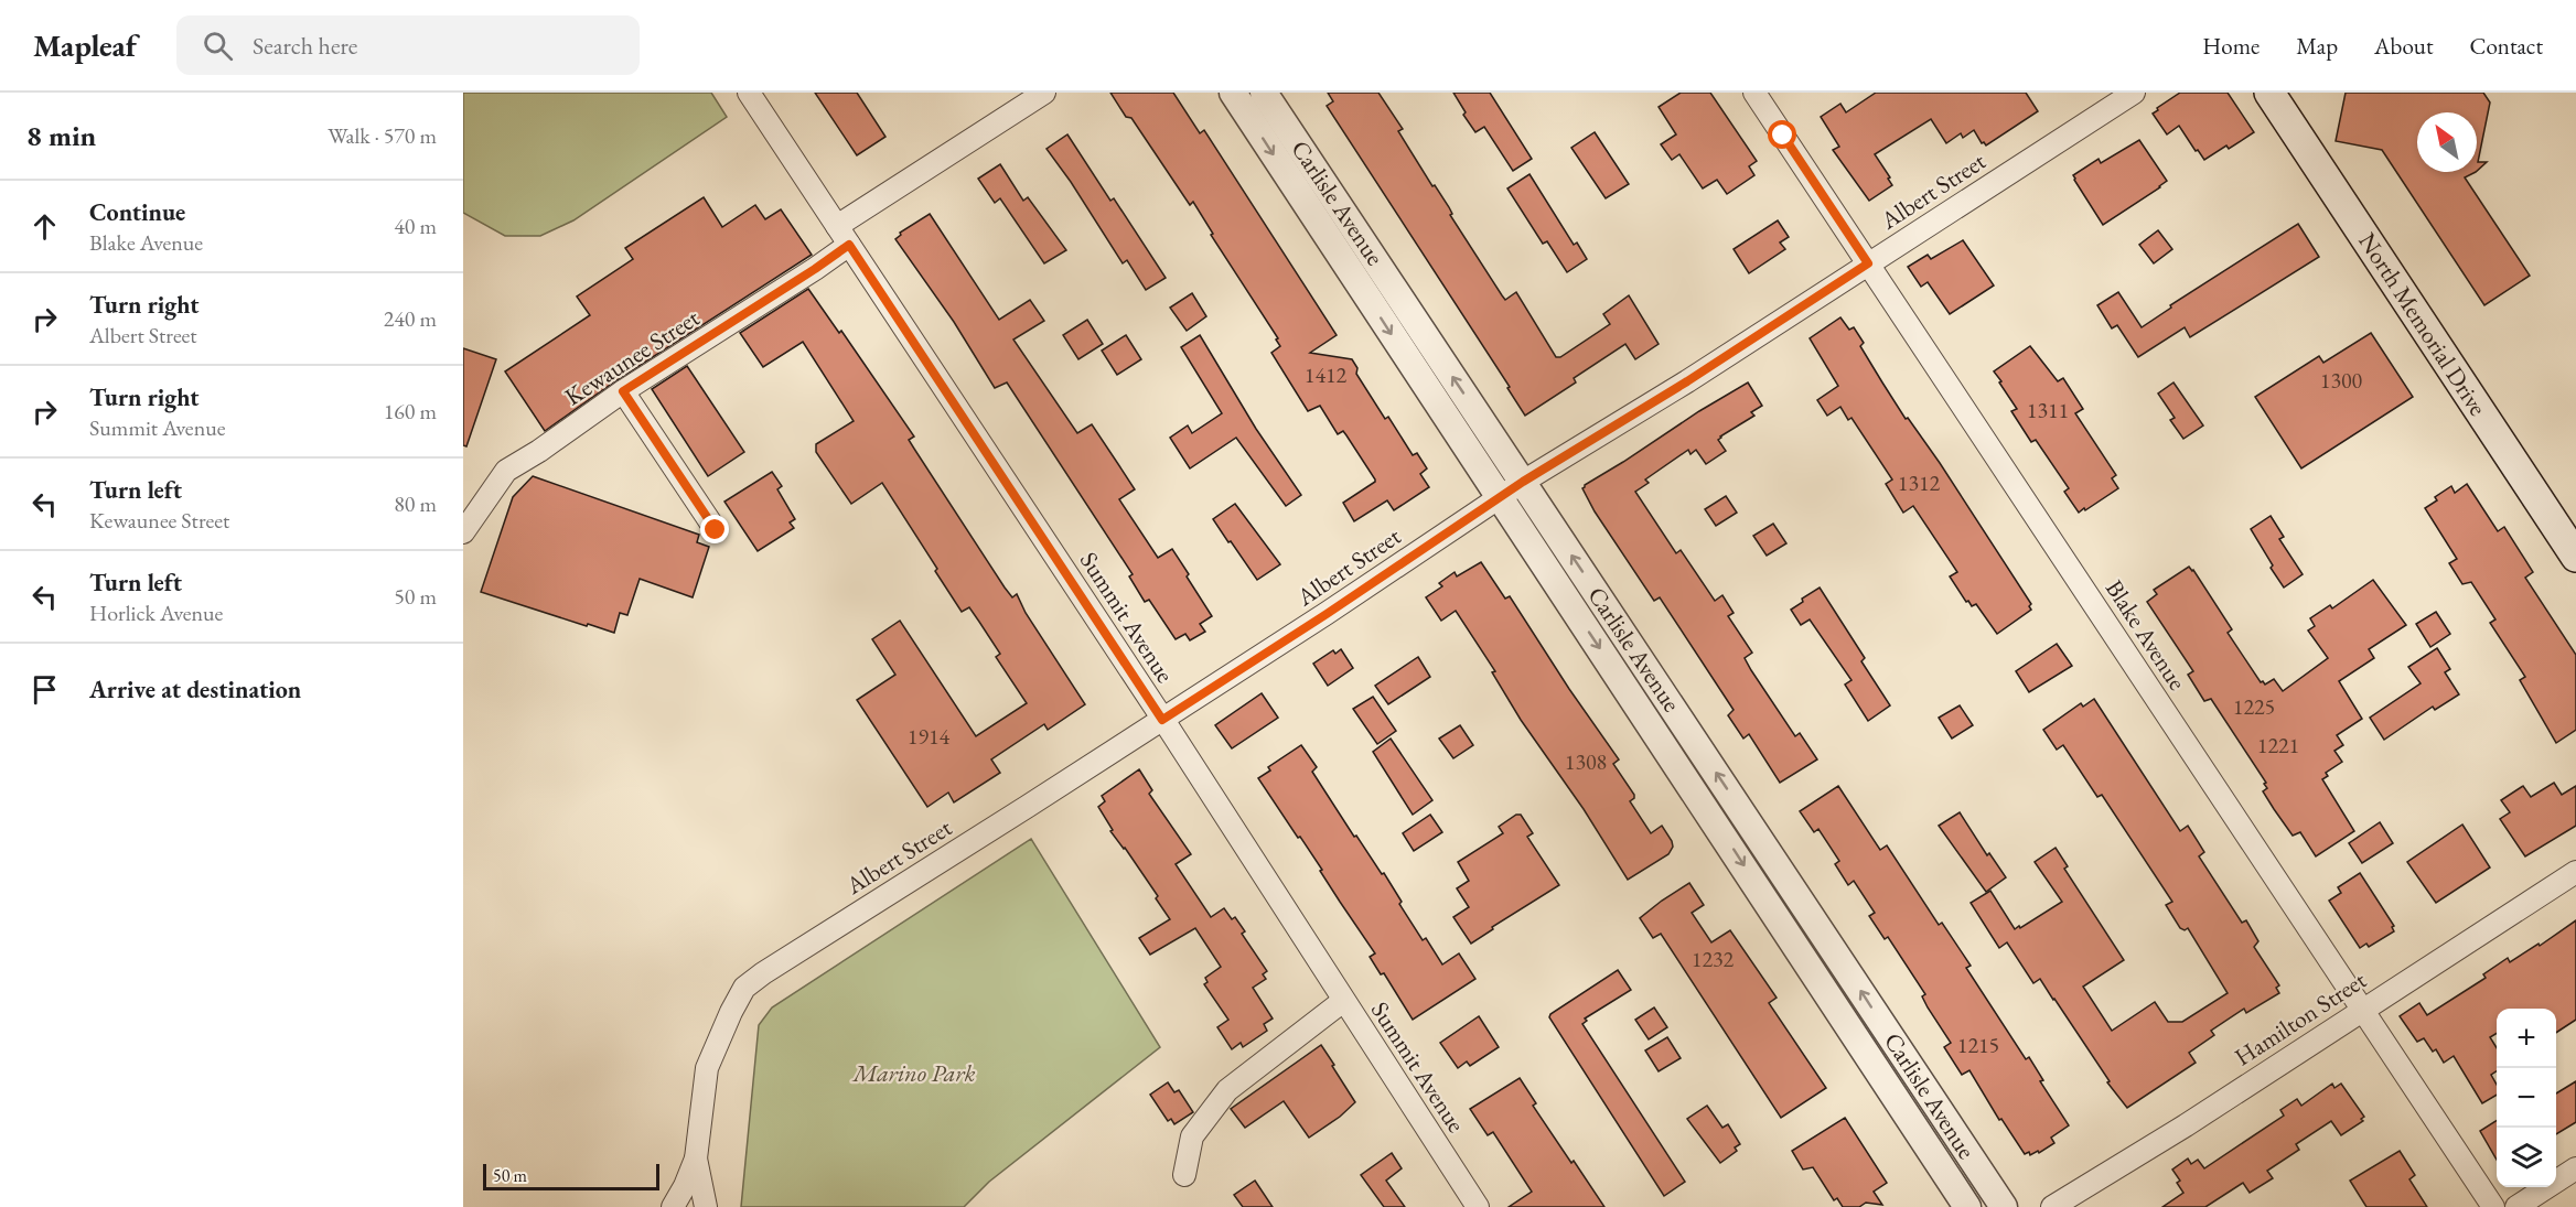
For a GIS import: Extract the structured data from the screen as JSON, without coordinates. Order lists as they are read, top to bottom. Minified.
{"streets":{"main road":["North Memorial Drive"],"street":["Albert Street","Carlisle Avenue","Kewaunee Street","Summit Avenue","Blake Avenue","Hamilton Street"]},"crossings":[["Albert Street","Carlisle Avenue"],["Albert Street","Summit Avenue"],["Albert Street","Blake Avenue"],["Kewaunee Street","Summit Avenue"],["Blake Avenue","Hamilton Street"]],"parks":["Marino Park"],"house_numbers":["1412","1300","1311","1312","1225","1914","1221","1308","1232","1215"],"scale_bar":"50 m","north":"top left","page":{"header":"Mapleaf","search":"Search here","nav":["Home","Map","About","Contact"],"heading":["8 min","Walk · 570 m"],"list":[["Continue","Blake Avenue","40 m"],["Turn right","Albert Street","240 m"],["Turn right","Summit Avenue","160 m"],["Turn left","Kewaunee Street","80 m"],["Turn left","Horlick Avenue","50 m"],"Arrive at destination"],"map_buttons":["+","−"],"scale":"50 m"}}
